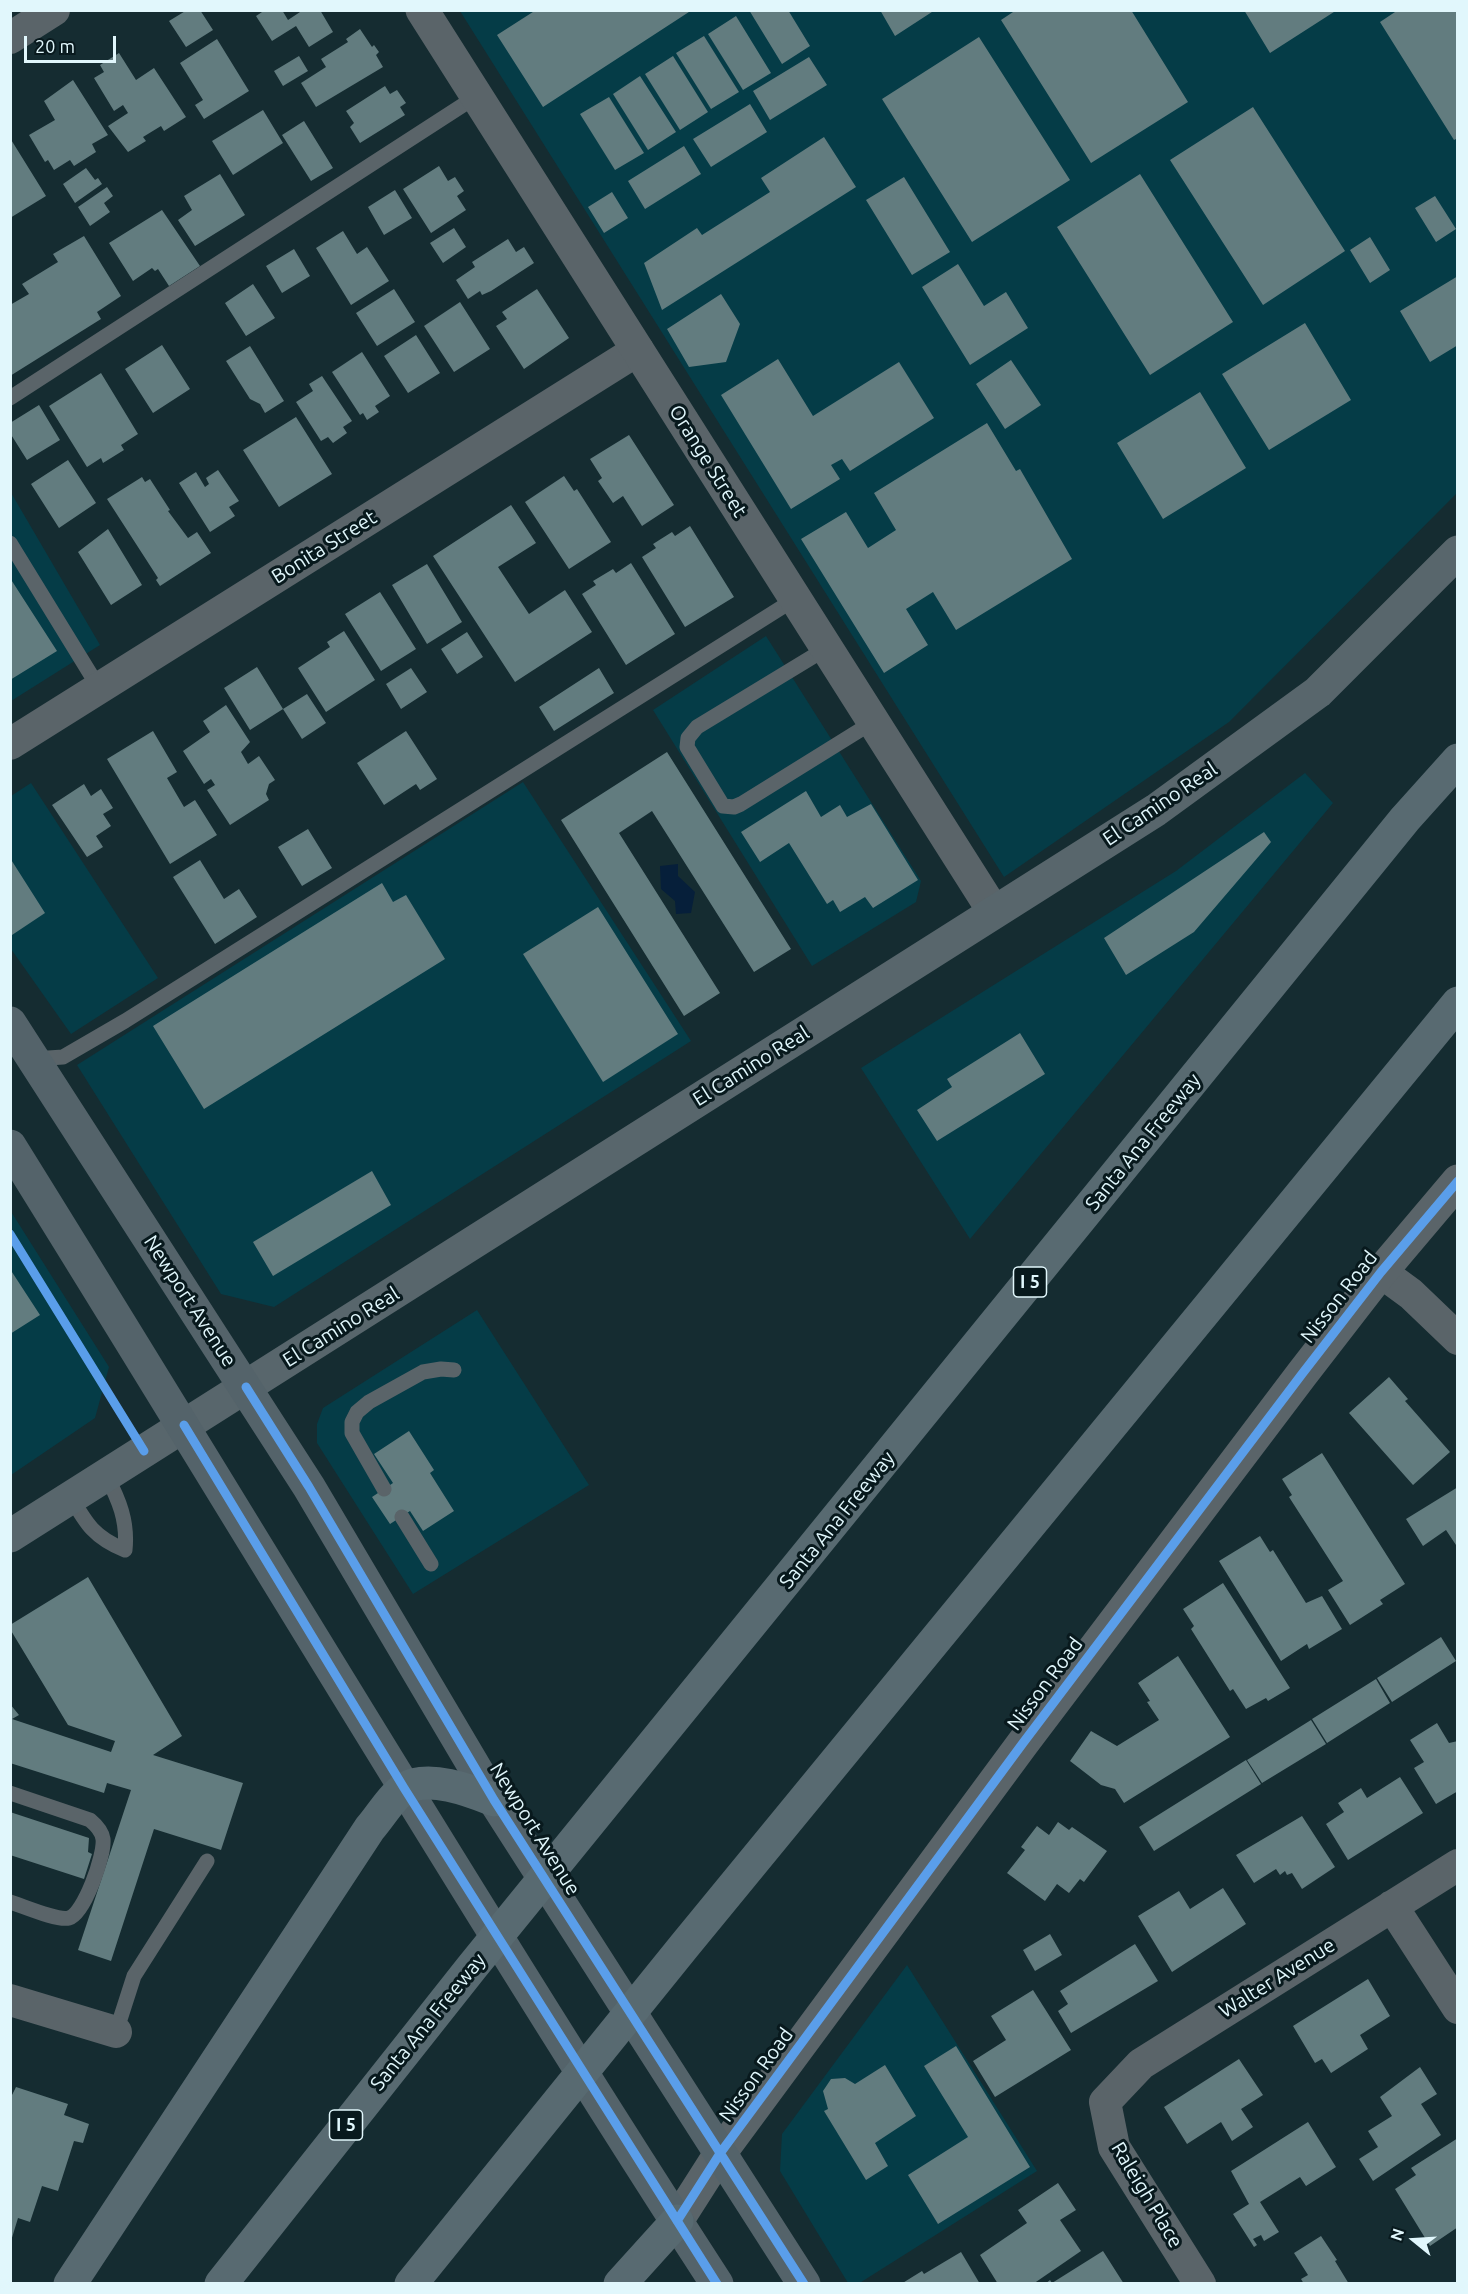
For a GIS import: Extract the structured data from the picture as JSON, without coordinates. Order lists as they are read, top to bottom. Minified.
{"streets":{"highway":["Santa Ana Freeway","I 5"],"main road":["El Camino Real","Newport Avenue"],"street":["Orange Street","Bonita Street","Nisson Road","Walter Avenue","Raleigh Place"]},"crossings":[["Orange Street","Bonita Street"],["Orange Street","El Camino Real"],["El Camino Real","Newport Avenue"],["Nisson Road","Newport Avenue"],["Walter Avenue","Raleigh Place"]],"scale_bar":"20 m","north":"left"}
